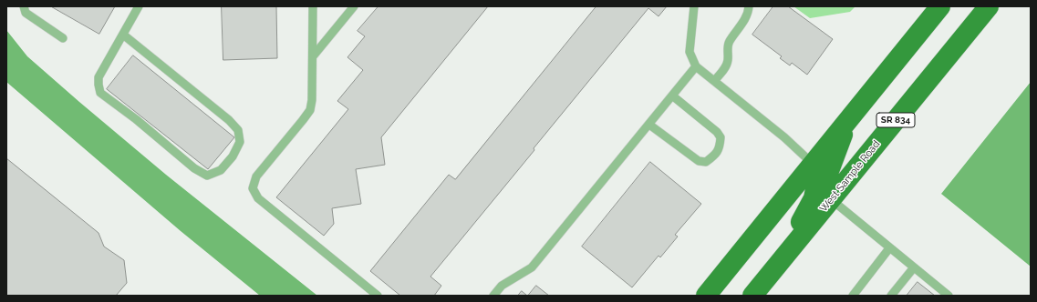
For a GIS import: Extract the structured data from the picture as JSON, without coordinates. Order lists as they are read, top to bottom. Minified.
{"streets":{"main road":["SR 834","West Sample Road"]}}
